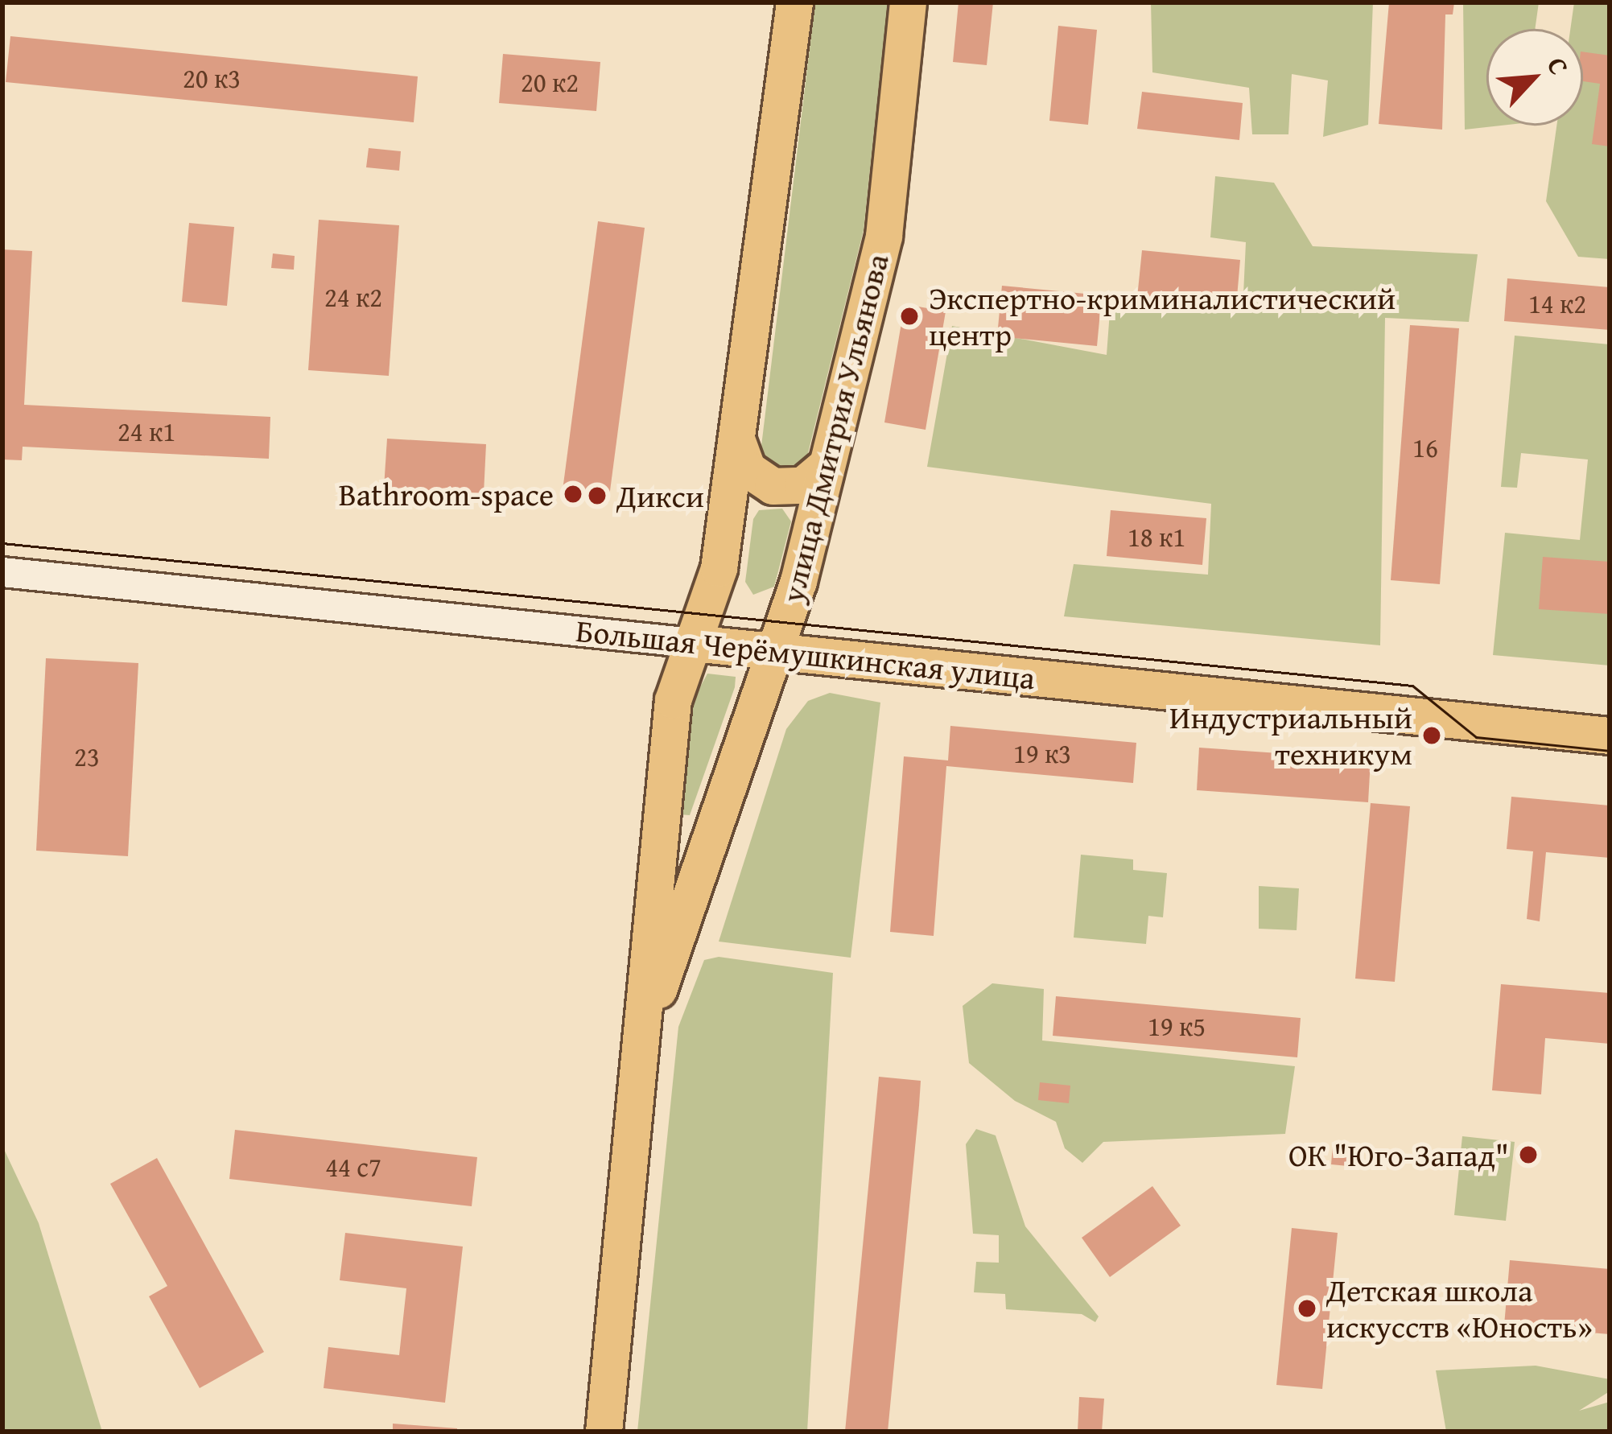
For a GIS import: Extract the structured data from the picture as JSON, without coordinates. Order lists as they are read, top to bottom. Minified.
{"streets":{"main road":["улица Дмитрия Ульянова","Большая Черёмушкинская улица"]},"crossings":[["улица Дмитрия Ульянова","Большая Черёмушкинская улица"]],"places":["Экспертно-криминалистический центр","Bathroom-space","Дикси","Индустриальный техникум","ОК \"Юго-Запад\"","Детская школа искусств «Юность»"],"house_numbers":["20 к3","20 к2","24 к2","14 к2","24 к1","16","18 к1","19 к3","23","19 к5","44 с7"],"north":"top right"}
